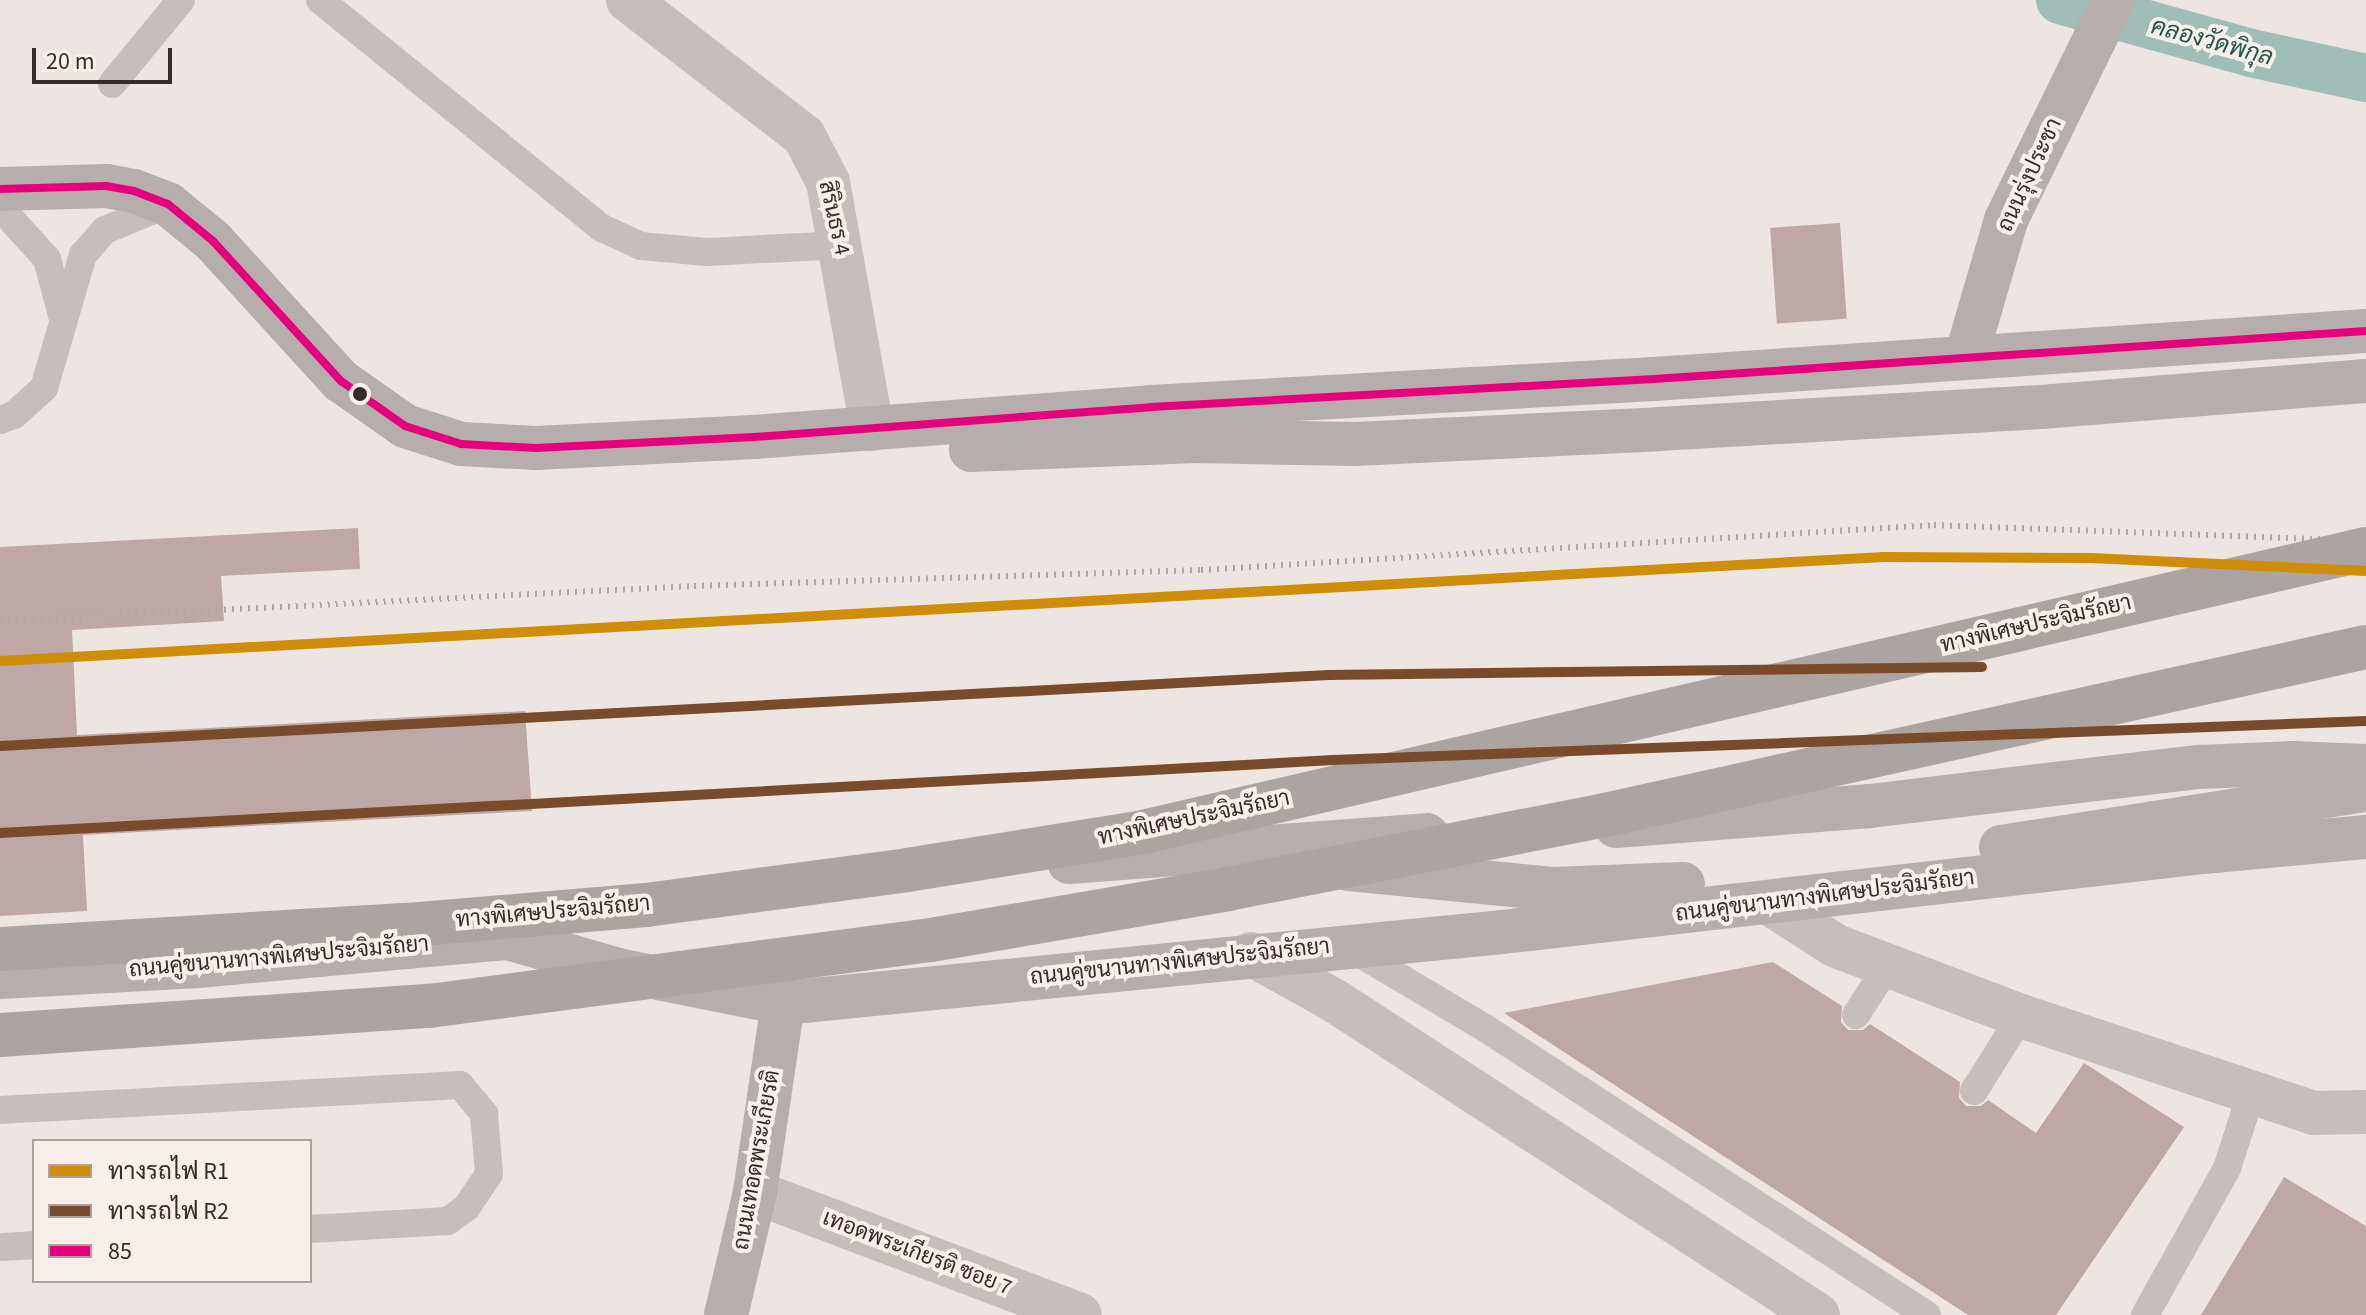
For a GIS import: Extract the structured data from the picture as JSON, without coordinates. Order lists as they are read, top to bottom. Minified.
{"streets":{"highway":["ทางพิเศษประจิมรัถยา"],"main road":["ถนนรุ่งประชา","ถนนคู่ขนานทางพิเศษประจิมรัถยา","ถนนเทอดพระเกียรติ"],"street":["สิรินธร 4","เทอดพระเกียรติ ซอย 7"]},"crossings":[["ถนนคู่ขนานทางพิเศษประจิมรัถยา","ถนนเทอดพระเกียรติ"],["ถนนเทอดพระเกียรติ","เทอดพระเกียรติ ซอย 7"]],"water":["คลองวัดพิกุล"],"lines":["transit line 85","rail line R1","rail line R2"],"legend":["ทางรถไฟ R1","ทางรถไฟ R2","85"],"scale_bar":"20 m"}
